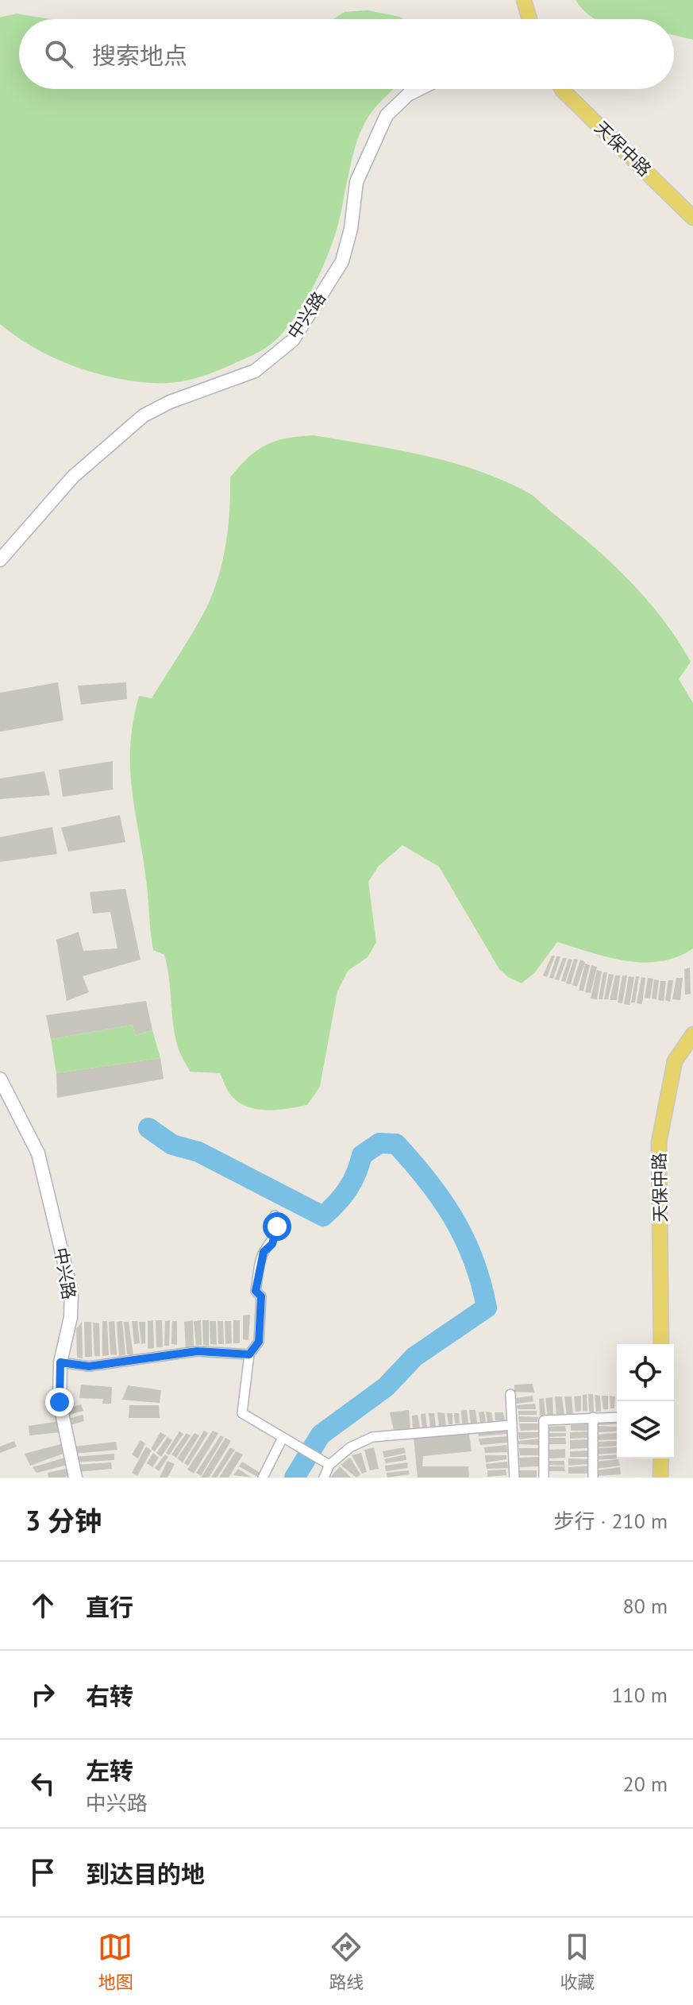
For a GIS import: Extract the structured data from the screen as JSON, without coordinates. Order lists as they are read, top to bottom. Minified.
{"streets":{"main road":["天保中路","中兴路"]},"page":{"search":"搜索地点","heading":["3 分钟","步行 · 210 m"],"list":[["直行","80 m"],["右转","110 m"],["左转","中兴路","20 m"],"到达目的地"],"nav":["地图","路线","收藏"]}}
